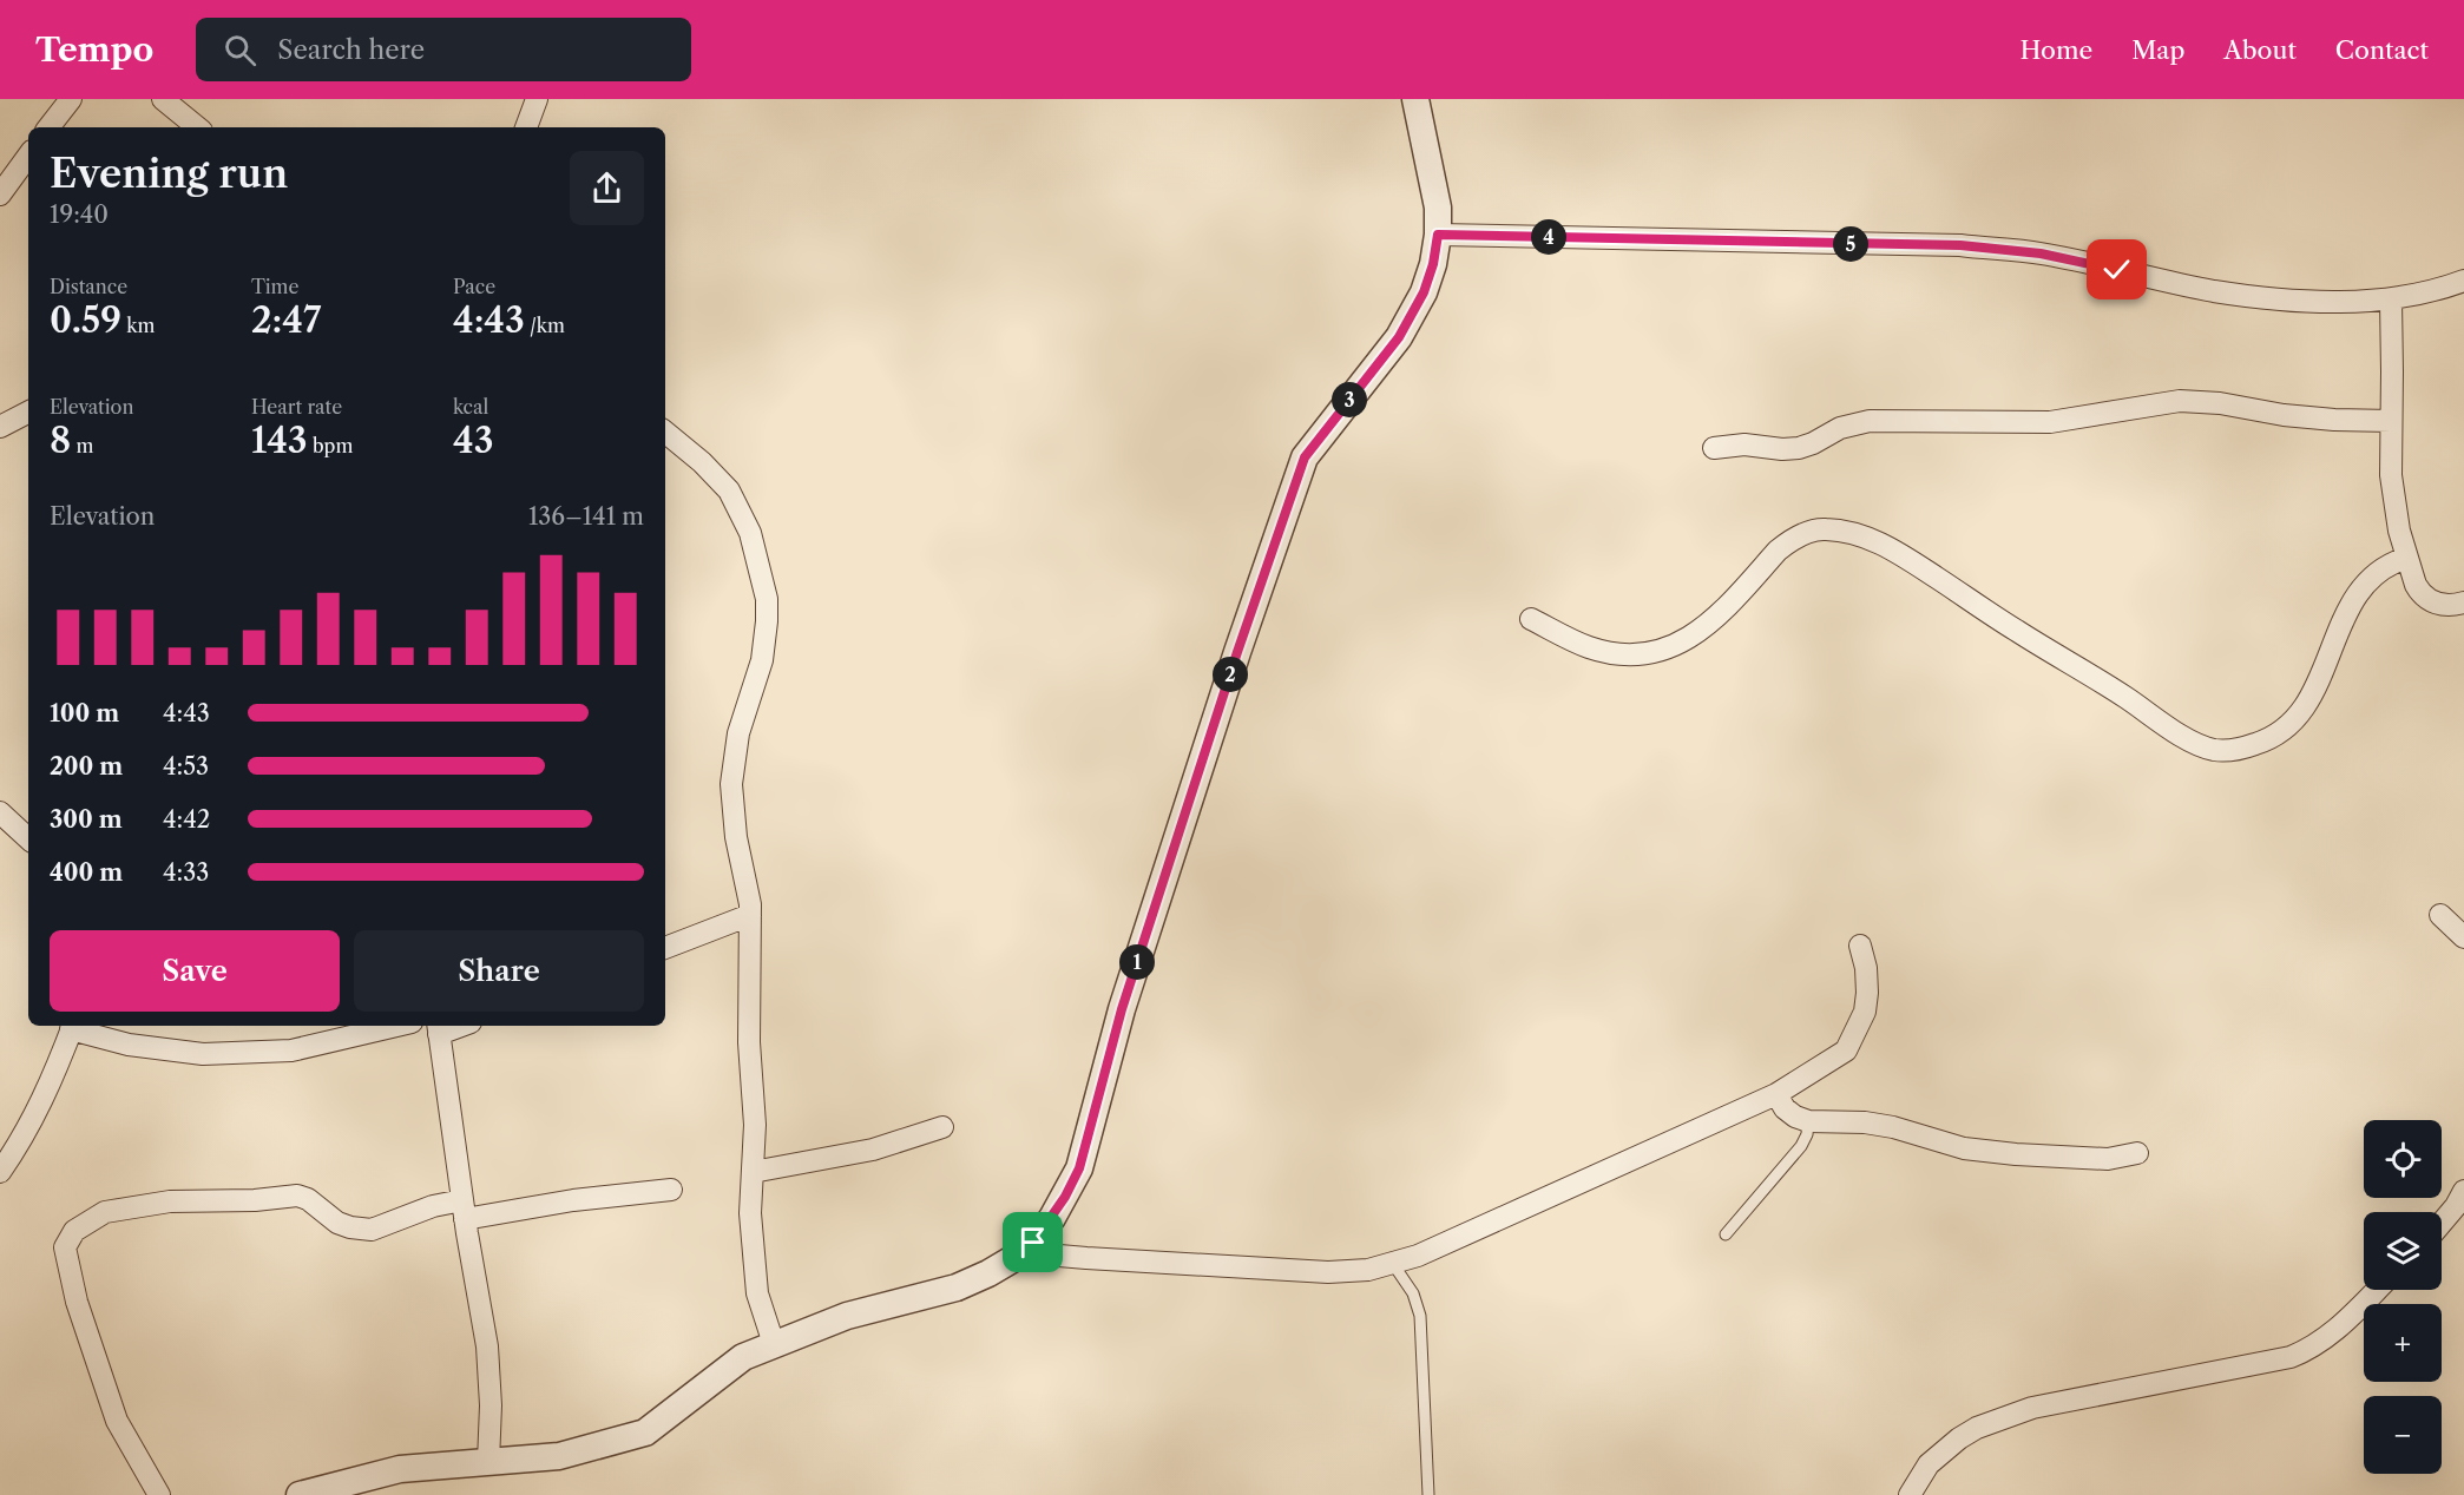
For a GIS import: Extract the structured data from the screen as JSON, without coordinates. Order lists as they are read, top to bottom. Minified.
{"page":{"header":"Tempo","search":"Search here","nav":["Home","Map","About","Contact"],"heading":["Evening run","19:40"],"pins":["4","5","3","2","1"],"stats":[["Distance","0.59 km"],["Time","2:47"],["Pace","4:43 /km"],["Elevation","8 m"],["Heart rate","143 bpm"],["kcal","43"]],"chart":["Elevation","136–141 m"],"list":[{"name":"100 m","note":"4:43"},{"name":"200 m","note":"4:53"},{"name":"300 m","note":"4:42"},{"name":"400 m","note":"4:33"}],"buttons":["Save","Share"],"map_buttons":["+","−"]}}
